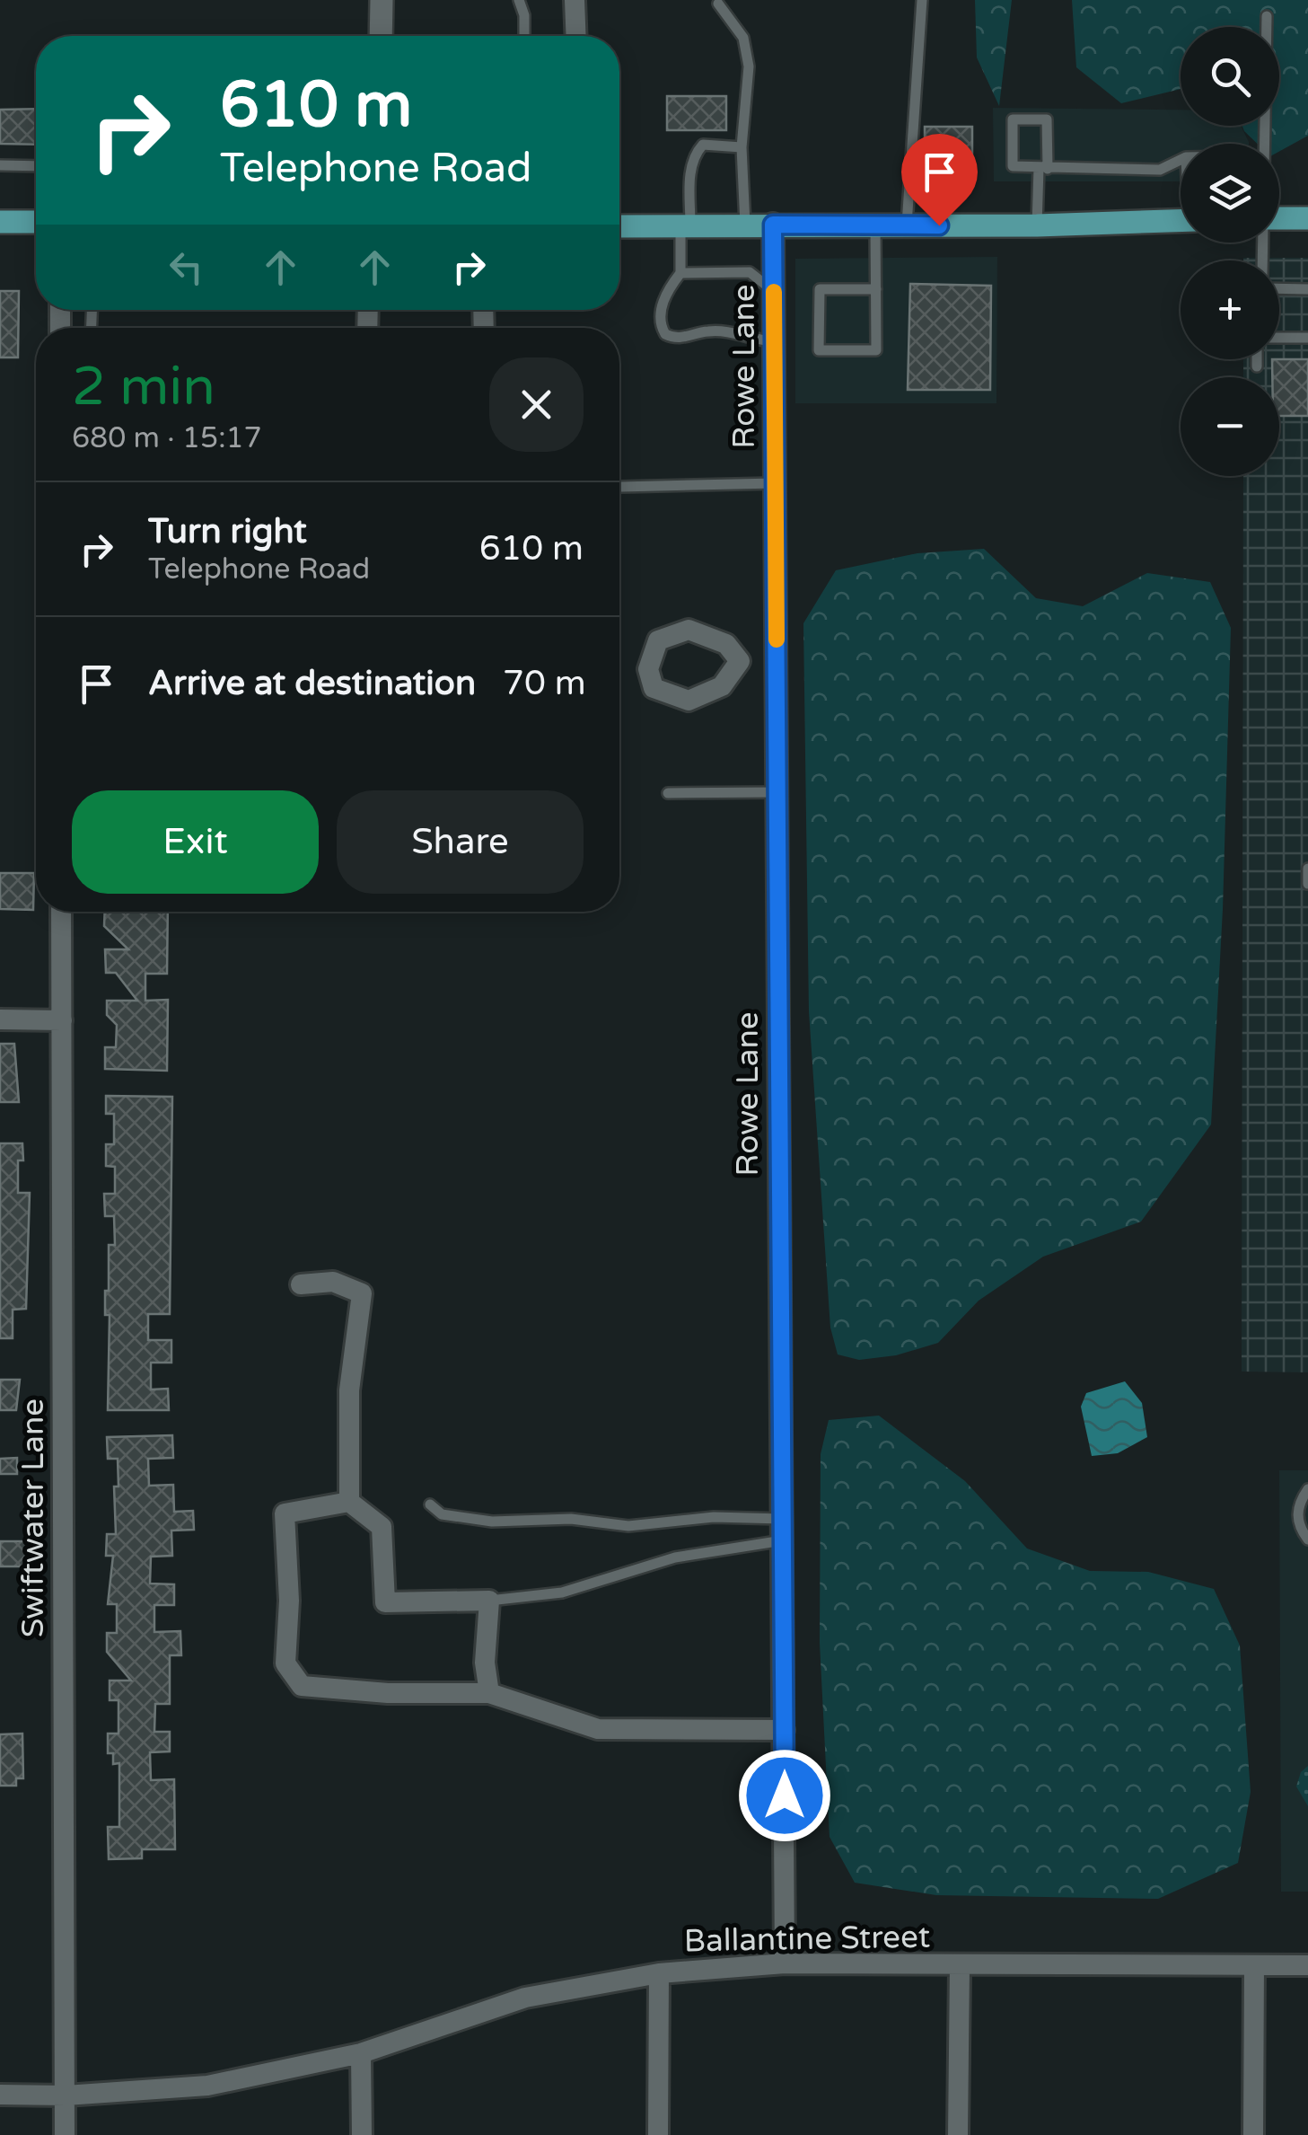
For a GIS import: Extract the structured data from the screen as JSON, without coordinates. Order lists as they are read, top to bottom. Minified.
{"streets":{"street":["Rowe Lane","Swiftwater Lane","Ballantine Street"]},"crossings":[["Rowe Lane","Ballantine Street"],["Swiftwater Lane","Ballantine Street"]],"page":{"map_buttons":["+","−"],"turn":["610 m","Telephone Road"],"heading":["2 min","680 m · 15:17"],"list":[{"name":"Turn right","note":"Telephone Road","value":"610 m"},{"name":"Arrive at destination","value":"70 m"}],"buttons":["Exit","Share"]}}
